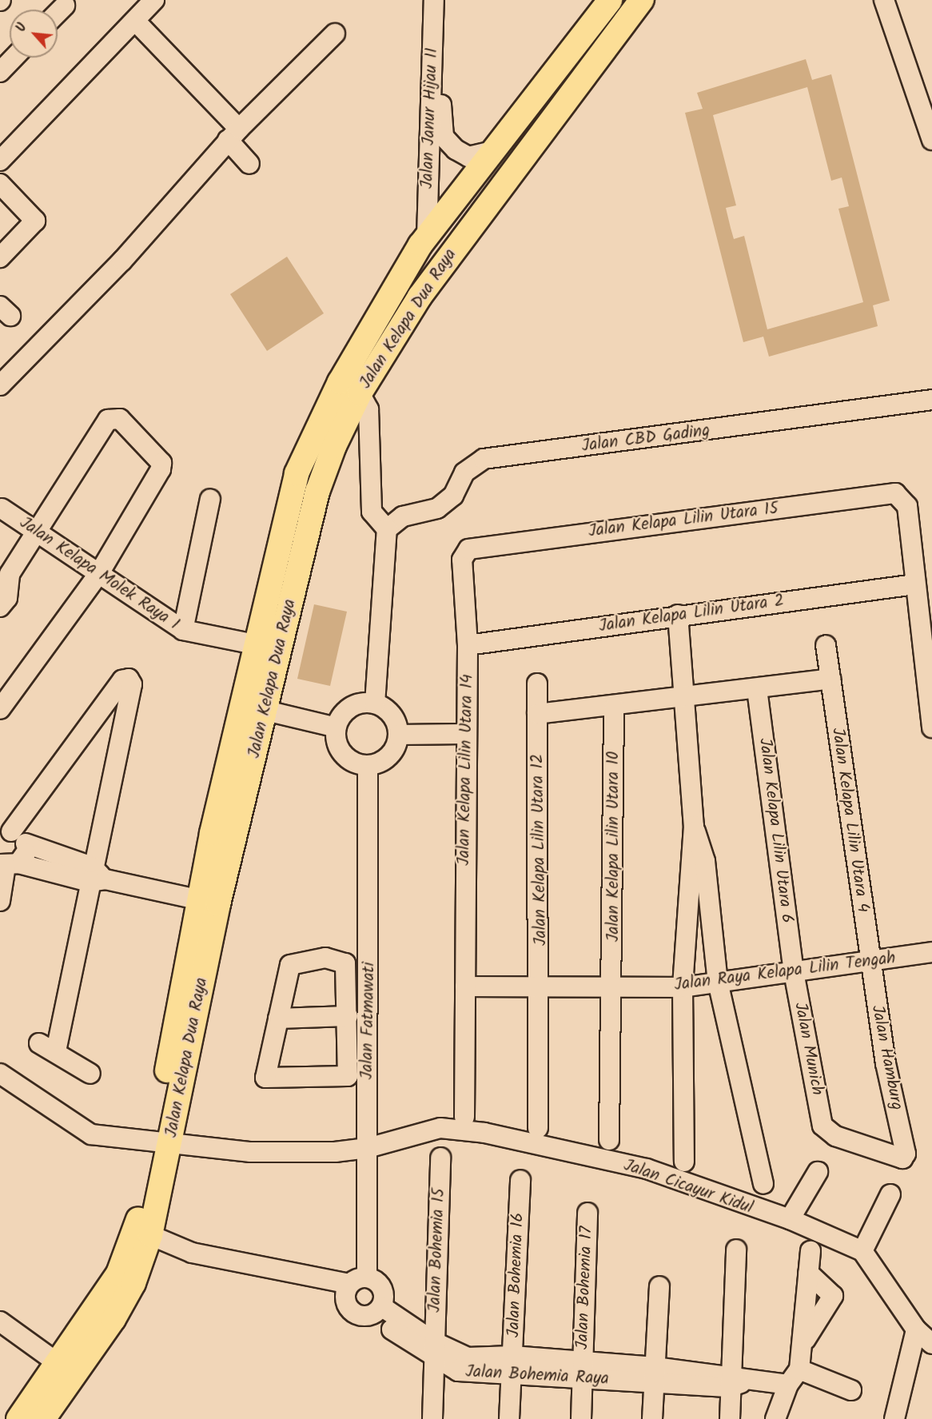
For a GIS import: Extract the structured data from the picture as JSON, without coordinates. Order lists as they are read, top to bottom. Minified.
{"streets":{"main road":["Jalan Kelapa Dua Raya"],"street":["Jalan Janur Hijau II","Jalan CBD Gading","Jalan Kelapa Lilin Utara 15","Jalan Kelapa Molek Raya 1","Jalan Kelapa Lilin Utara 2","Jalan Kelapa Lilin Utara 14","Jalan Kelapa Lilin Utara 4","Jalan Kelapa Lilin Utara 6","Jalan Kelapa Lilin Utara 10","Jalan Kelapa Lilin Utara 12","Jalan Raya Kelapa Lilin Tengah","Jalan Fatmawati","Jalan Munich","Jalan Hamburg","Jalan Cicayur Kidul","Jalan Bohemia 15","Jalan Bohemia 16","Jalan Bohemia 17","Jalan Bohemia Raya"]},"crossings":[["Jalan Janur Hijau II","Jalan Kelapa Dua Raya"],["Jalan Kelapa Dua Raya","Jalan Kelapa Molek Raya 1"],["Jalan Kelapa Dua Raya","Jalan Cicayur Kidul"],["Jalan Kelapa Lilin Utara 15","Jalan Kelapa Lilin Utara 2"],["Jalan Kelapa Lilin Utara 15","Jalan Kelapa Lilin Utara 14"],["Jalan Kelapa Lilin Utara 2","Jalan Kelapa Lilin Utara 14"],["Jalan Kelapa Lilin Utara 14","Jalan Raya Kelapa Lilin Tengah"],["Jalan Kelapa Lilin Utara 4","Jalan Raya Kelapa Lilin Tengah"],["Jalan Kelapa Lilin Utara 4","Jalan Hamburg"],["Jalan Kelapa Lilin Utara 6","Jalan Raya Kelapa Lilin Tengah"],["Jalan Kelapa Lilin Utara 6","Jalan Munich"],["Jalan Kelapa Lilin Utara 10","Jalan Raya Kelapa Lilin Tengah"],["Jalan Kelapa Lilin Utara 12","Jalan Raya Kelapa Lilin Tengah"],["Jalan Raya Kelapa Lilin Tengah","Jalan Munich"],["Jalan Raya Kelapa Lilin Tengah","Jalan Hamburg"],["Jalan Fatmawati","Jalan Cicayur Kidul"],["Jalan Fatmawati","Jalan Bohemia Raya"],["Jalan Munich","Jalan Hamburg"],["Jalan Bohemia 15","Jalan Bohemia Raya"],["Jalan Bohemia 16","Jalan Bohemia Raya"],["Jalan Bohemia 17","Jalan Bohemia Raya"]],"north":"top left"}
